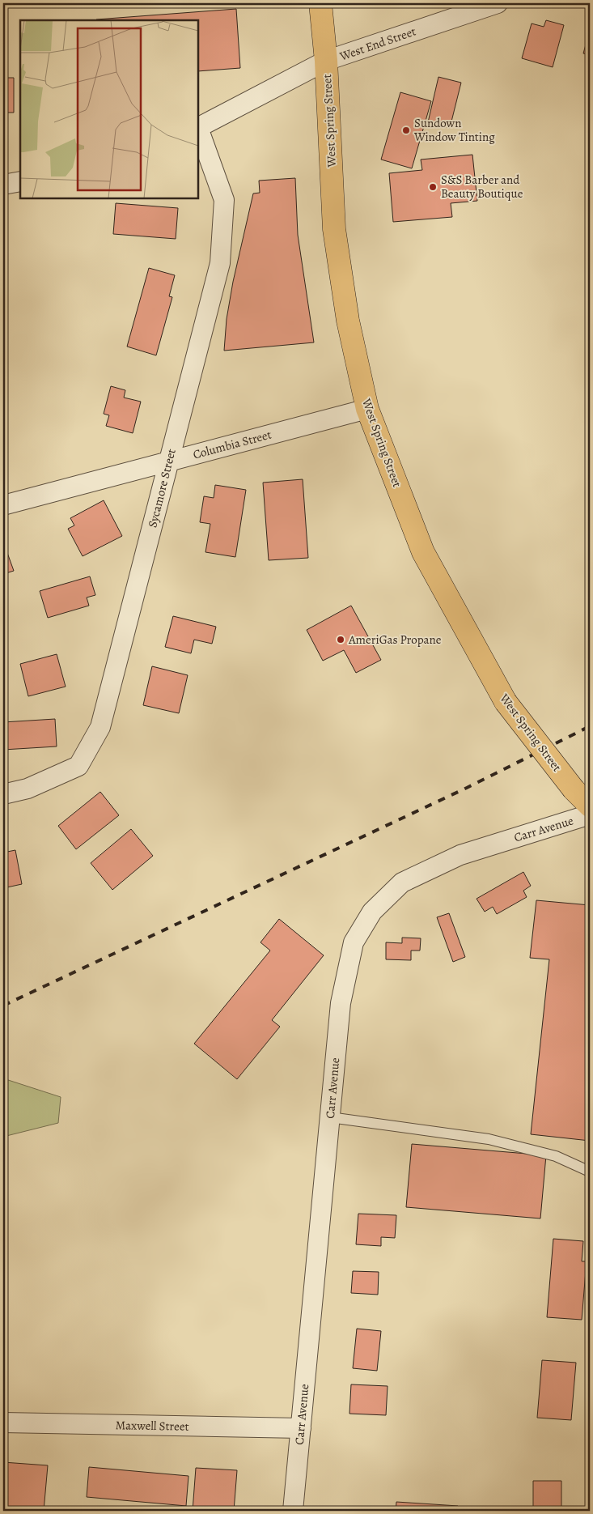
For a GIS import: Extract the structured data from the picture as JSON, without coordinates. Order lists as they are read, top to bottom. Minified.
{"streets":{"main road":["West Spring Street"],"street":["West End Street","Columbia Street","Sycamore Street","Carr Avenue","Maxwell Street"]},"crossings":[["West End Street","West Spring Street"],["West Spring Street","Columbia Street"],["Columbia Street","Sycamore Street"],["Carr Avenue","Maxwell Street"]],"places":["Sundown Window Tinting","S&S Barber and Beauty Boutique","AmeriGas Propane"]}
